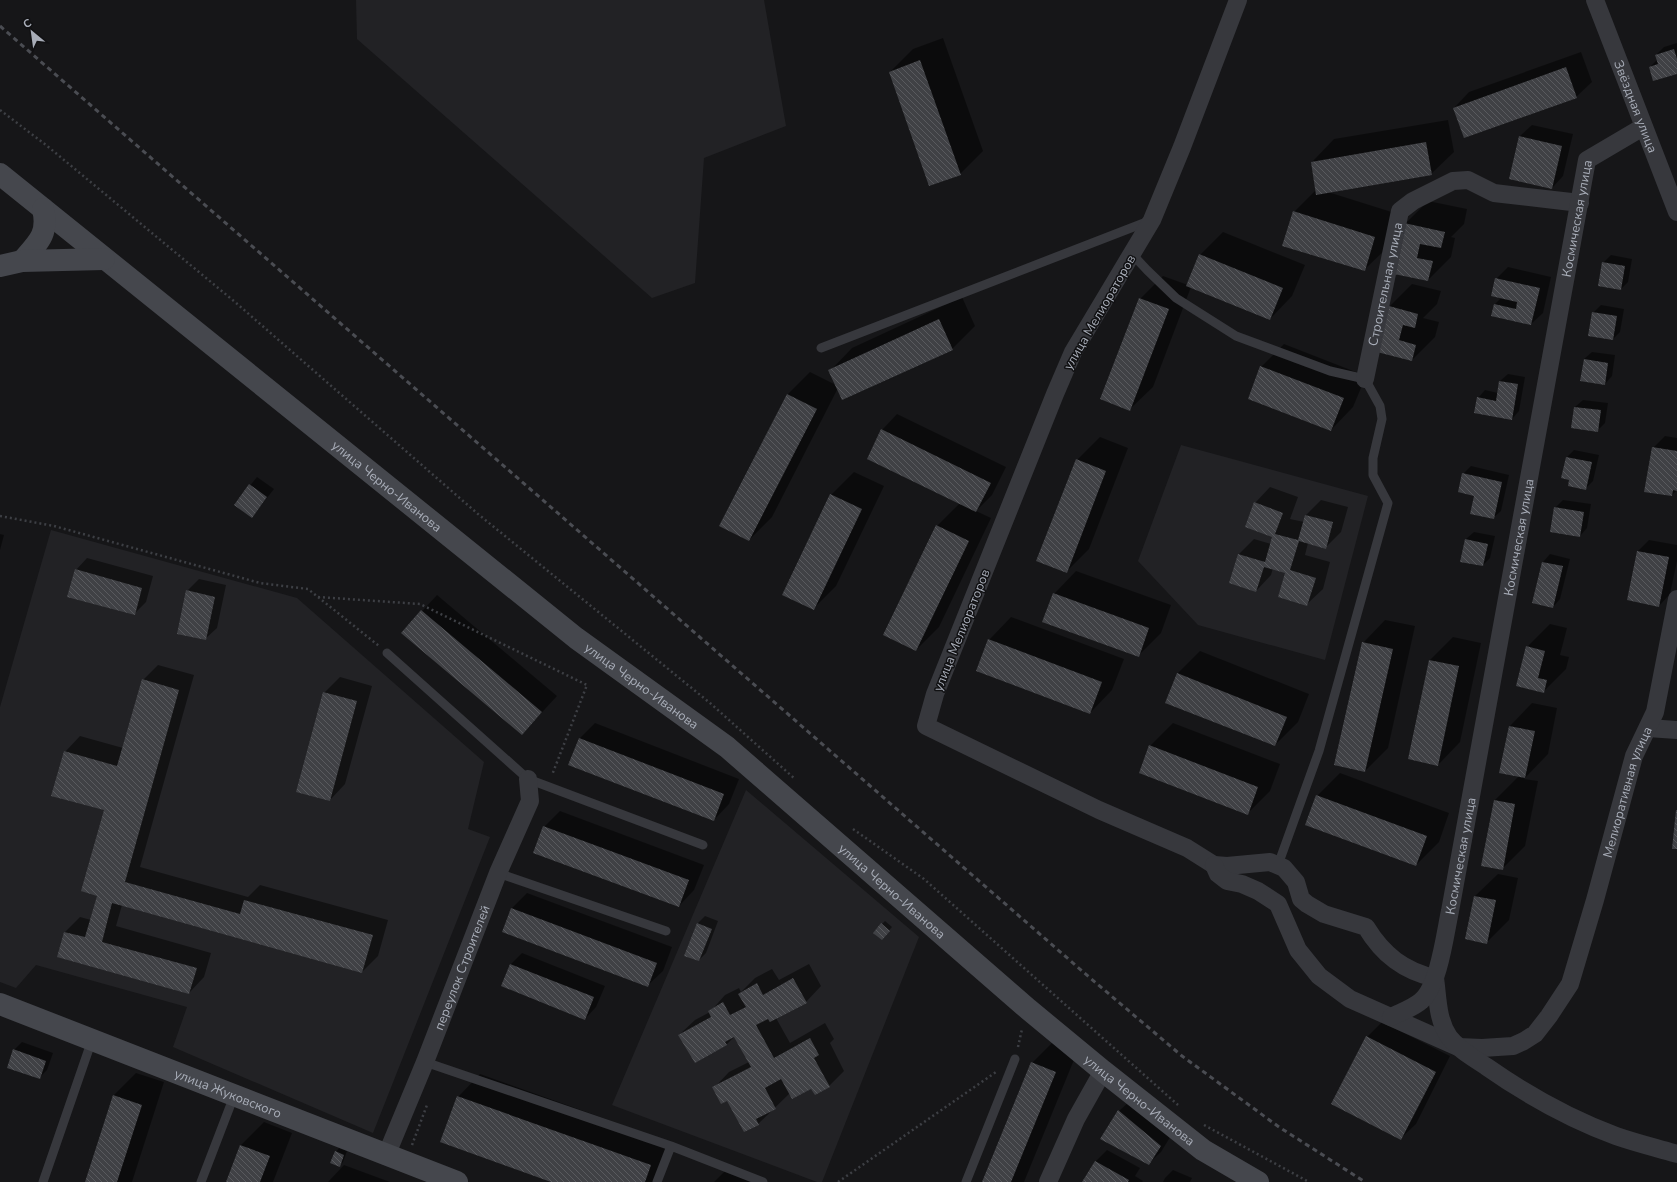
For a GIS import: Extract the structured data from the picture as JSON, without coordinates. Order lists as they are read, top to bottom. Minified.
{"streets":{"main road":["улица Черно-Иванова","улица Жуковского"],"street":["Звёздная улица","Космическая улица","Строительная улица","улица Мелиораторов","Мелиоративная улица","переулок Строителей"]},"crossings":[["Звёздная улица","Космическая улица"],["Космическая улица","Строительная улица"],["переулок Строителей","улица Жуковского"]],"north":"top left"}
